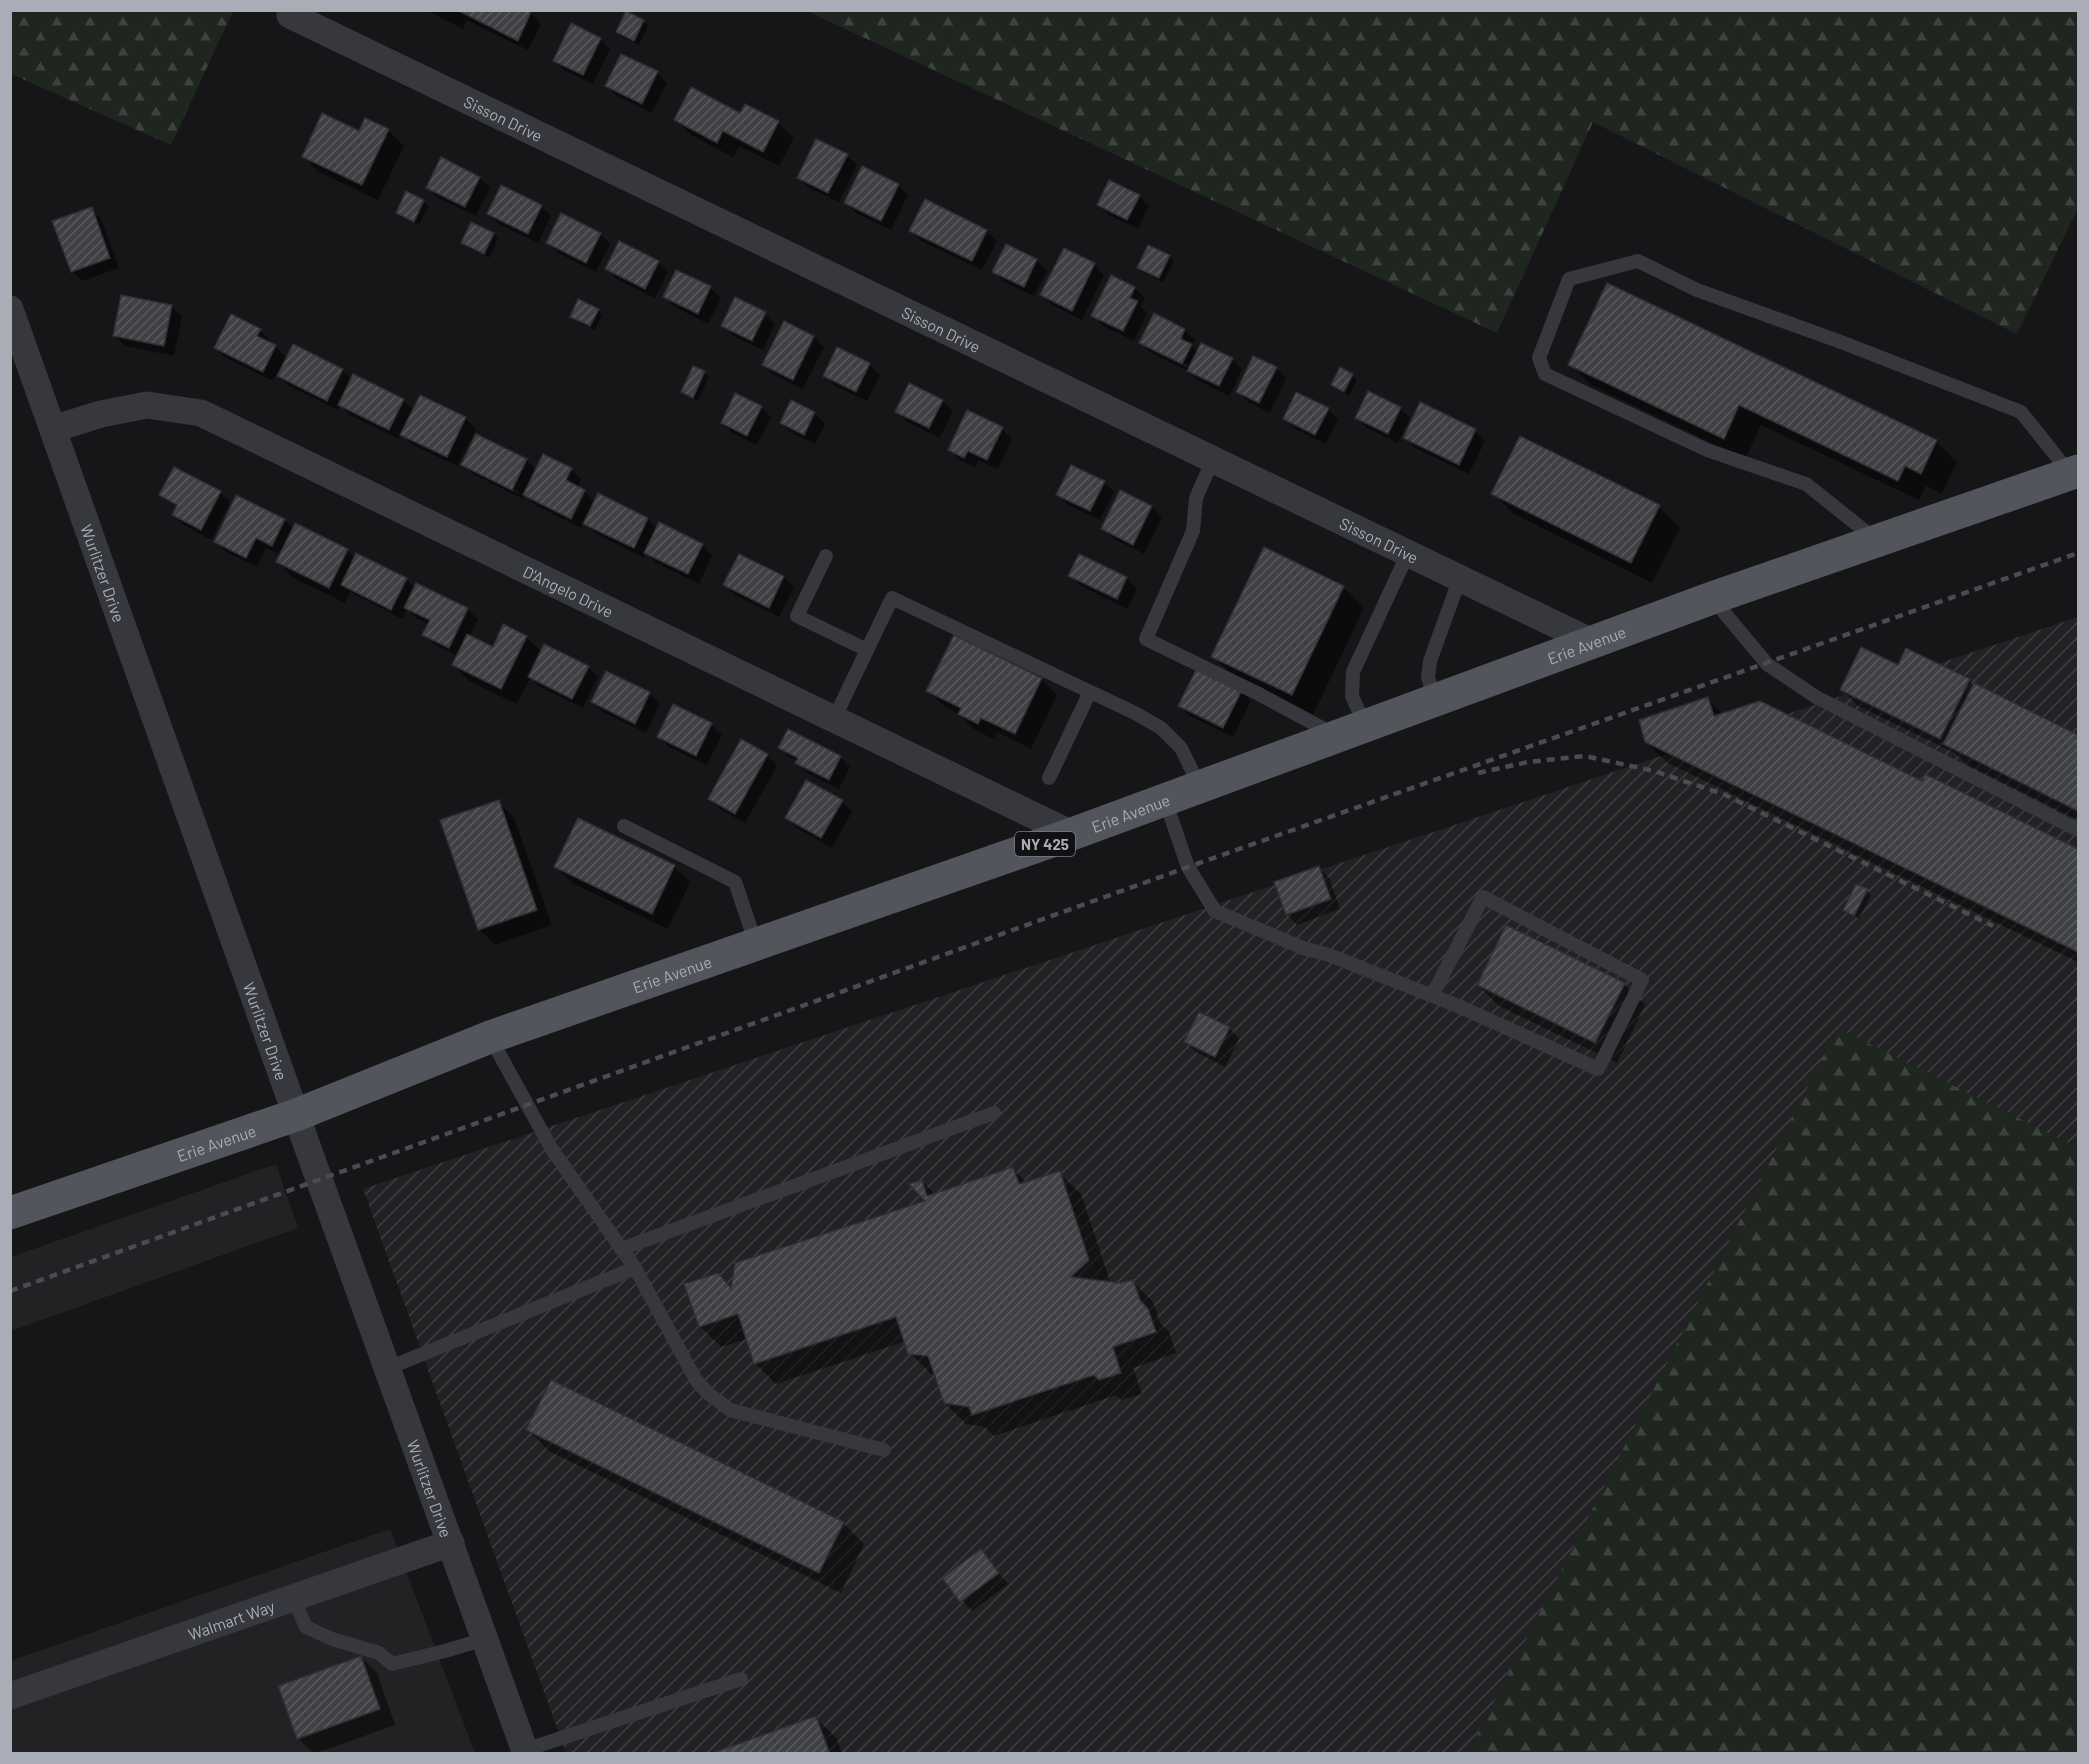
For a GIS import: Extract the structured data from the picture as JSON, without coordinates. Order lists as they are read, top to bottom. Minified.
{"streets":{"main road":["Erie Avenue","NY 425"],"street":["Sisson Drive","Wurlitzer Drive","D'Angelo Drive","Walmart Way"]},"crossings":[["Sisson Drive","Erie Avenue"],["Wurlitzer Drive","D'Angelo Drive"],["Wurlitzer Drive","Erie Avenue"],["Wurlitzer Drive","Walmart Way"],["D'Angelo Drive","Erie Avenue"]]}
